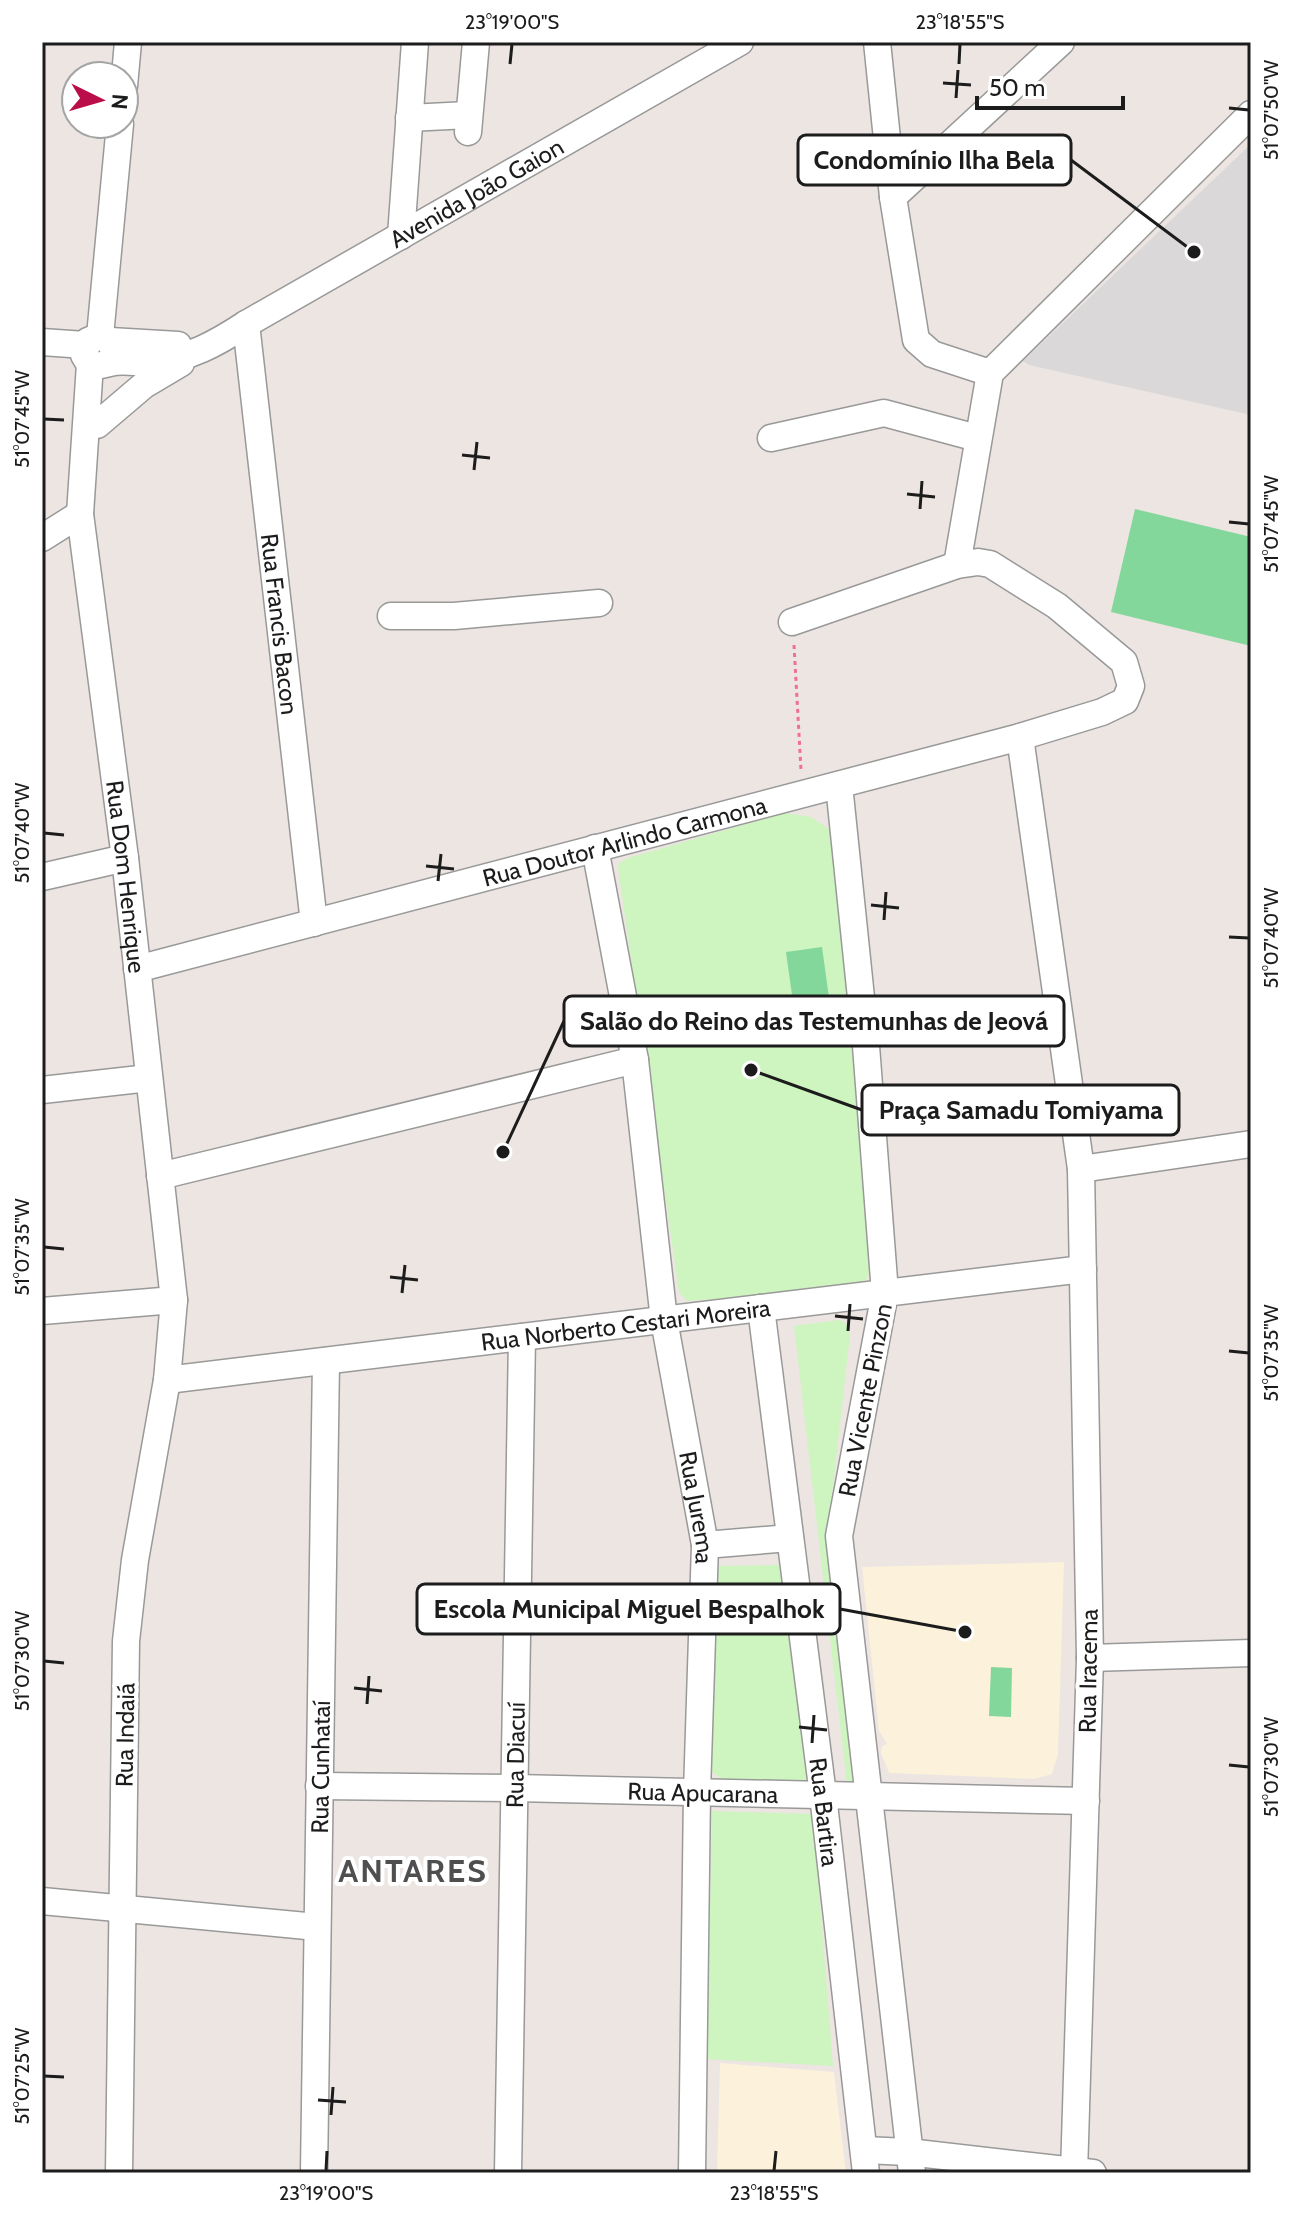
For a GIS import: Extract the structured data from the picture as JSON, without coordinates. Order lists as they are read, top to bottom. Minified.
{"streets":{"street":["Avenida João Gaion","Rua Francis Bacon","Rua Doutor Arlindo Carmona","Rua Dom Henrique","Rua Norberto Cestari Moreira","Rua Vicente Pinzon","Rua Jurema","Rua Iracema","Rua Indaiá","Rua Diacuí","Rua Cunhataí","Rua Apucarana","Rua Bartira"]},"crossings":[["Avenida João Gaion","Rua Francis Bacon"],["Avenida João Gaion","Rua Dom Henrique"],["Rua Francis Bacon","Rua Doutor Arlindo Carmona"],["Rua Doutor Arlindo Carmona","Rua Dom Henrique"],["Rua Doutor Arlindo Carmona","Rua Vicente Pinzon"],["Rua Doutor Arlindo Carmona","Rua Jurema"],["Rua Doutor Arlindo Carmona","Rua Iracema"],["Rua Dom Henrique","Rua Indaiá"],["Rua Norberto Cestari Moreira","Rua Vicente Pinzon"],["Rua Norberto Cestari Moreira","Rua Jurema"],["Rua Norberto Cestari Moreira","Rua Iracema"],["Rua Norberto Cestari Moreira","Rua Indaiá"],["Rua Norberto Cestari Moreira","Rua Diacuí"],["Rua Norberto Cestari Moreira","Rua Cunhataí"],["Rua Norberto Cestari Moreira","Rua Bartira"],["Rua Vicente Pinzon","Rua Bartira"],["Rua Jurema","Rua Apucarana"],["Rua Iracema","Rua Apucarana"],["Rua Diacuí","Rua Apucarana"],["Rua Cunhataí","Rua Apucarana"],["Rua Apucarana","Rua Bartira"]],"districts":["ANTARES"],"places":["Condomínio Ilha Bela","Praça Samadu Tomiyama","Salão do Reino das Testemunhas de Jeová","Escola Municipal Miguel Bespalhok"],"scale_bar":"50 m","north":"right","coordinates":["23°19'00\"S","23°18'55\"S","51°07'50\"W","51°07'45\"W","51°07'40\"W","51°07'35\"W","51°07'30\"W","51°07'25\"W"]}
